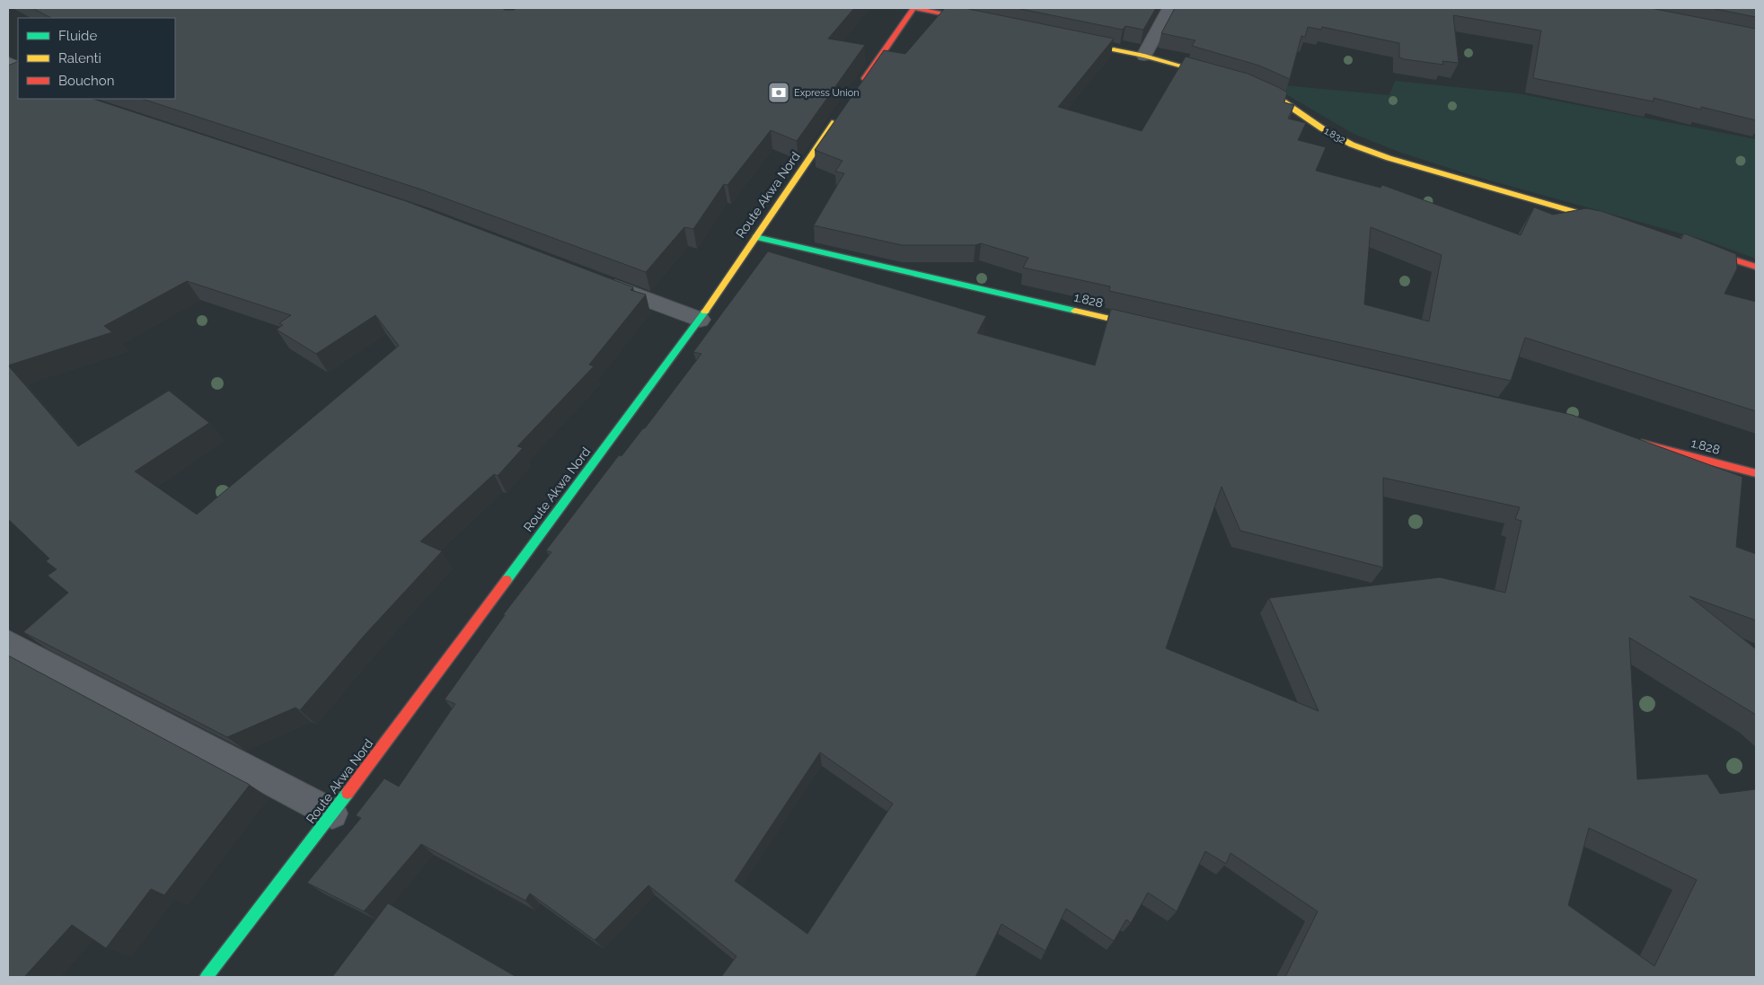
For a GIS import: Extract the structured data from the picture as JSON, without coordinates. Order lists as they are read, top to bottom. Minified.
{"streets":{"street":["1.832","Route Akwa Nord","1.828"]},"crossings":[["Route Akwa Nord","1.828"]],"places":{"bank":["Express Union"]},"legend":["Fluide","Ralenti","Bouchon"]}
